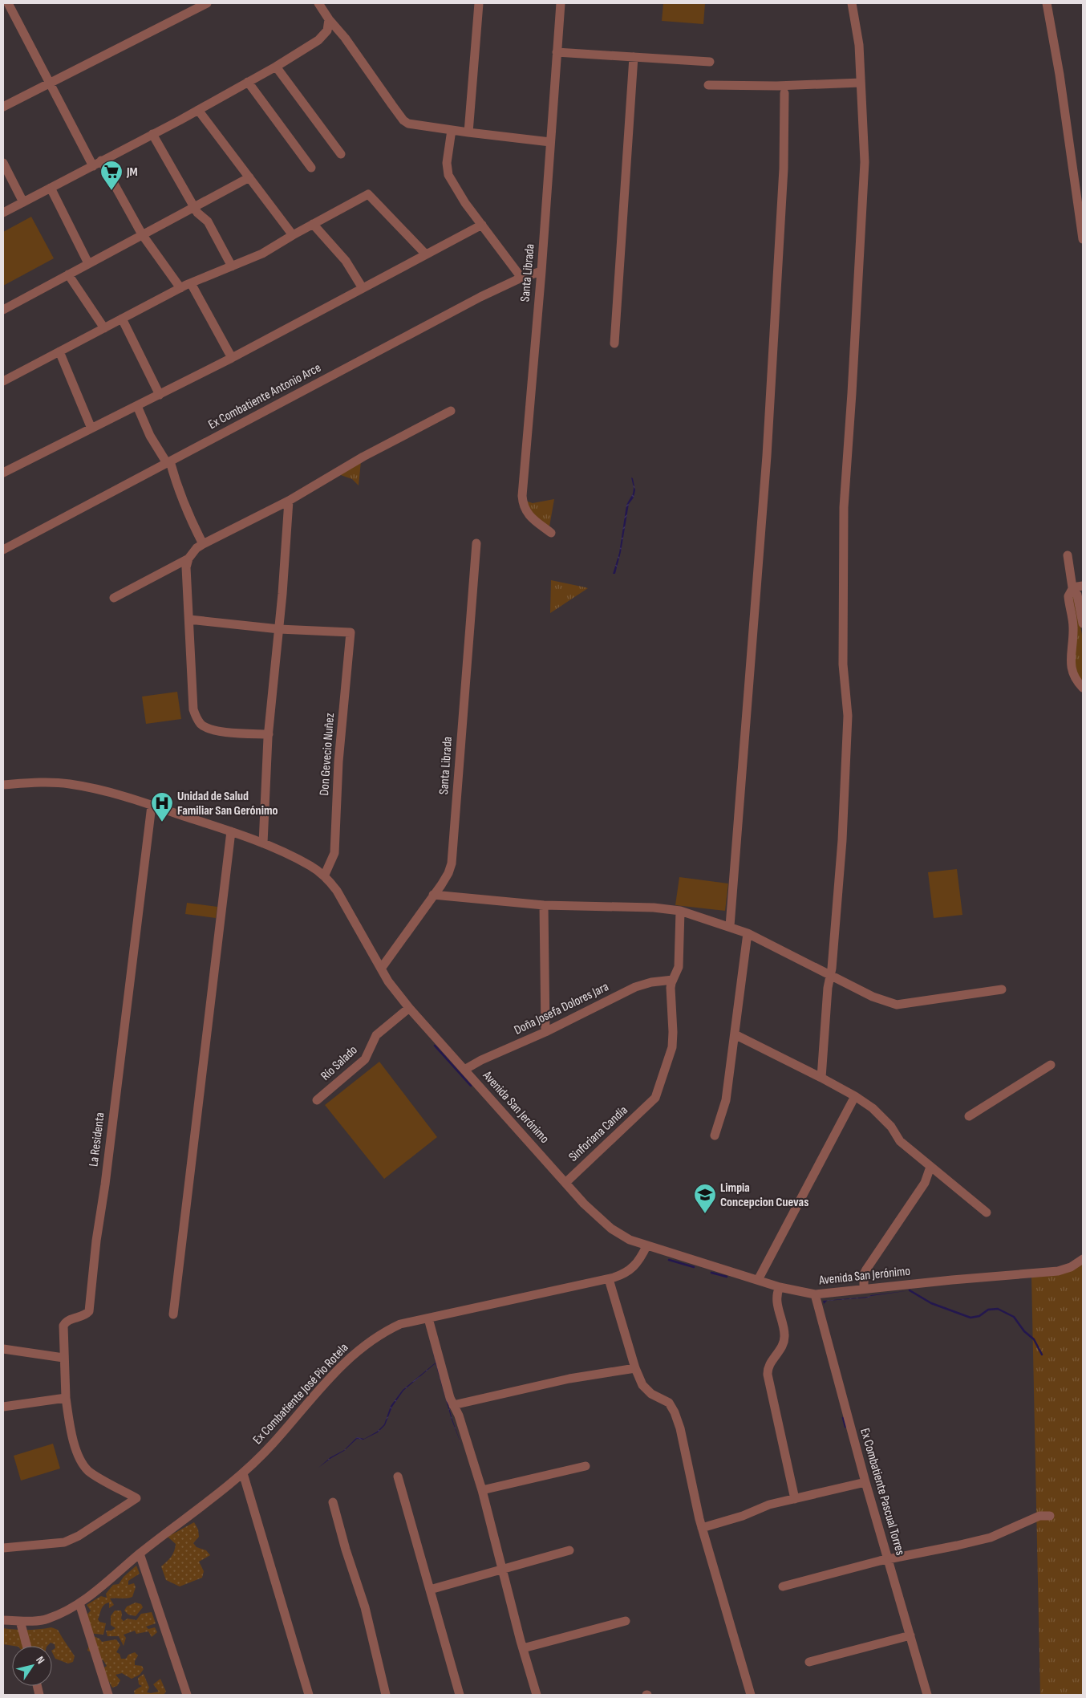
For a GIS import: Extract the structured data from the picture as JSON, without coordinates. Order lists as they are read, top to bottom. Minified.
{"streets":{"street":["Santa Librada","Ex Combatiente Antonio Arce","Don Gevecio Nuñez","Doña Josefa Dolores Jara","Río Salado","Avenida San Jerónimo","Sinforiana Candía","La Residenta","Ex Combatiente José Pio Rotela","Ex Combatiente Pascual Torres"]},"crossings":[["Santa Librada","Ex Combatiente Antonio Arce"],["Santa Librada","Avenida San Jerónimo"],["Don Gevecio Nuñez","Avenida San Jerónimo"],["Doña Josefa Dolores Jara","Avenida San Jerónimo"],["Doña Josefa Dolores Jara","Sinforiana Candía"],["Río Salado","Avenida San Jerónimo"],["Avenida San Jerónimo","Sinforiana Candía"],["Avenida San Jerónimo","La Residenta"],["Avenida San Jerónimo","Ex Combatiente José Pio Rotela"],["Avenida San Jerónimo","Ex Combatiente Pascual Torres"]],"places":{"supermarket":["JM"],"hospital":["Unidad de Salud Familiar San Gerónimo"],"school or university":["Limpia Concepcion Cuevas"]},"north":"top right"}
